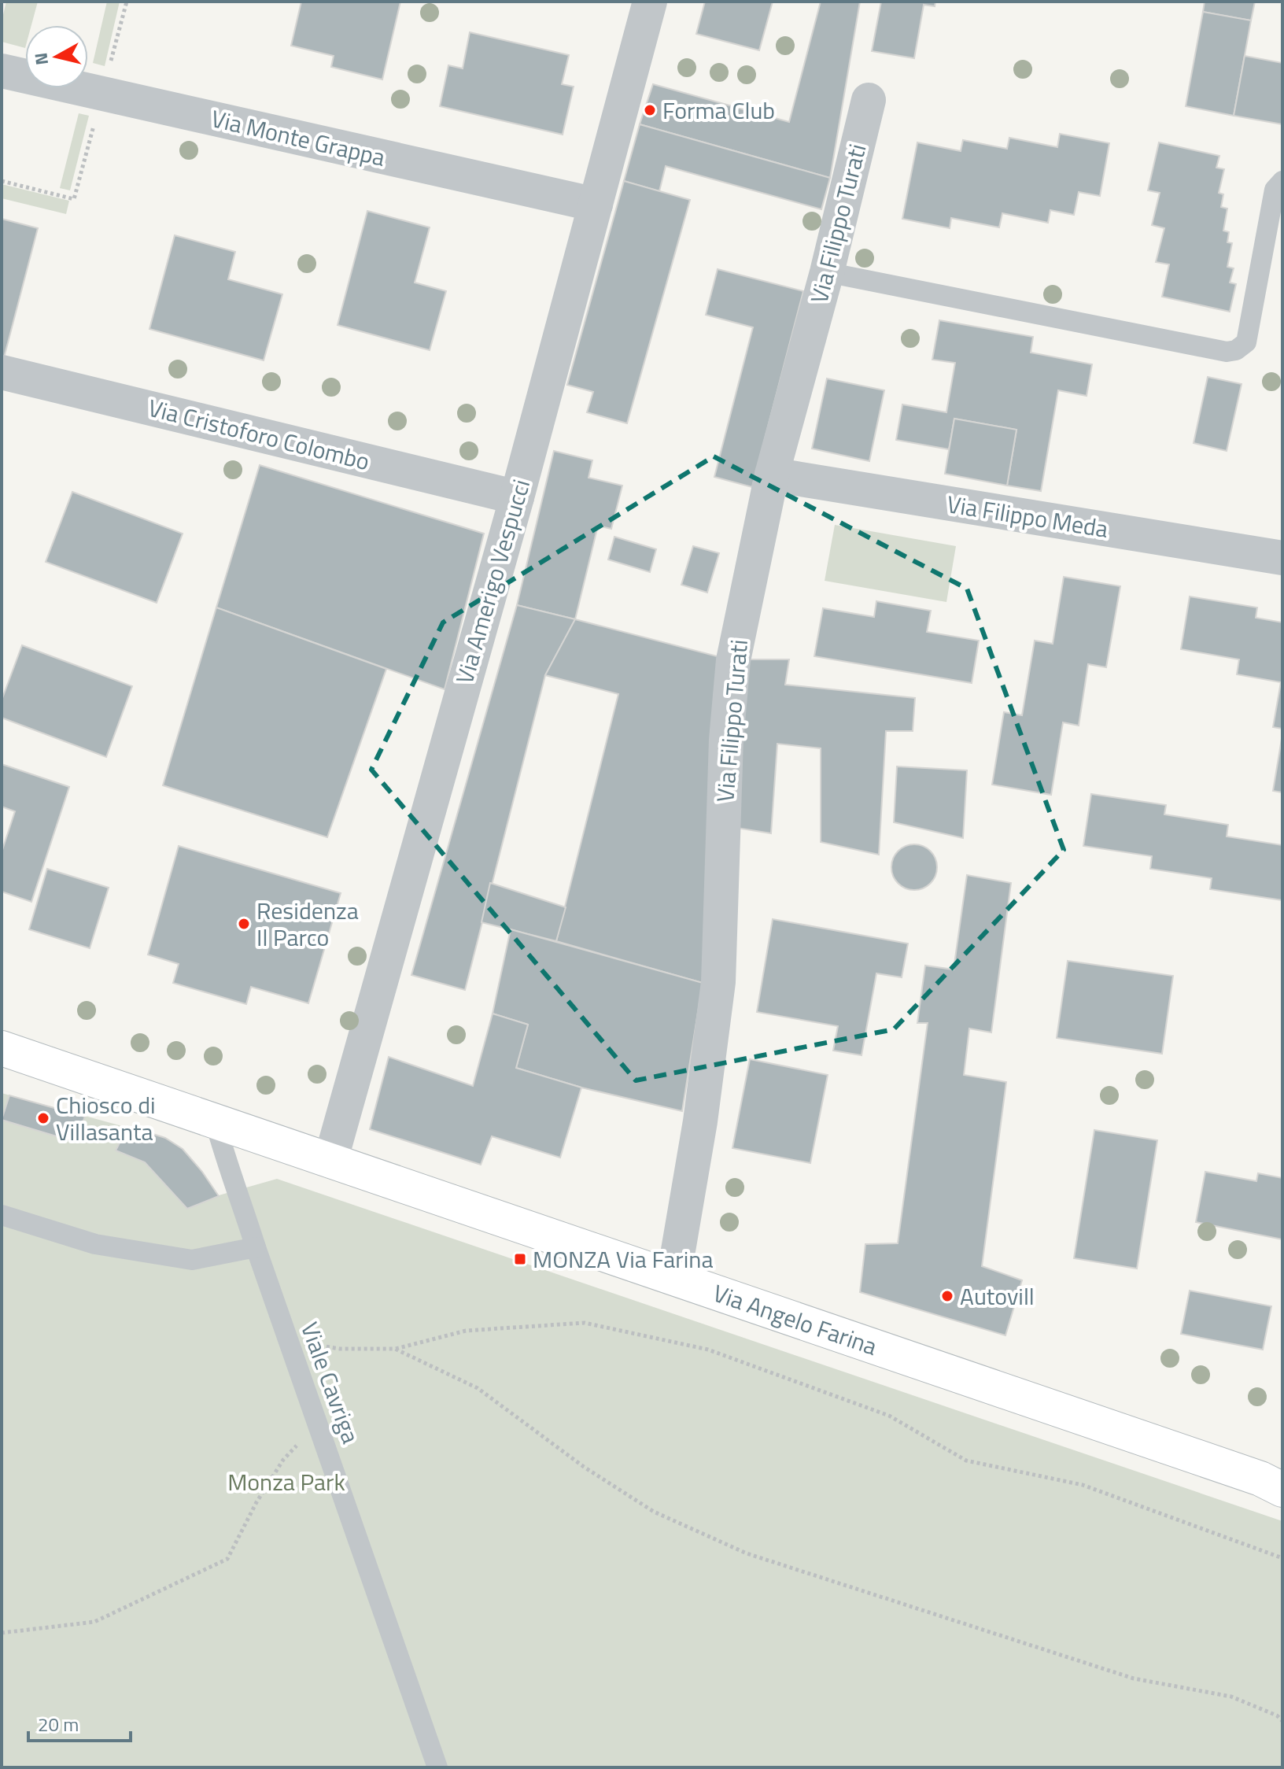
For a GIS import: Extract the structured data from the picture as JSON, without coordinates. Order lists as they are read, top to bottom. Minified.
{"streets":{"street":["Via Monte Grappa","Via Filippo Turati","Via Cristoforo Colombo","Via Filippo Meda","Via Amerigo Vespucci","Via Angelo Farina"],"lane":["Viale Cavriga"]},"crossings":[["Via Monte Grappa","Via Amerigo Vespucci"],["Via Filippo Turati","Via Filippo Meda"],["Via Filippo Turati","Via Angelo Farina"],["Via Cristoforo Colombo","Via Amerigo Vespucci"],["Via Amerigo Vespucci","Via Angelo Farina"],["Via Angelo Farina","Viale Cavriga"]],"parks":["Monza Park"],"places":{"other":["Forma Club","Residenza Il Parco","Chiosco di Villasanta","Autovill"],"transit":["MONZA Via Farina"]},"scale_bar":"20 m","north":"left"}
